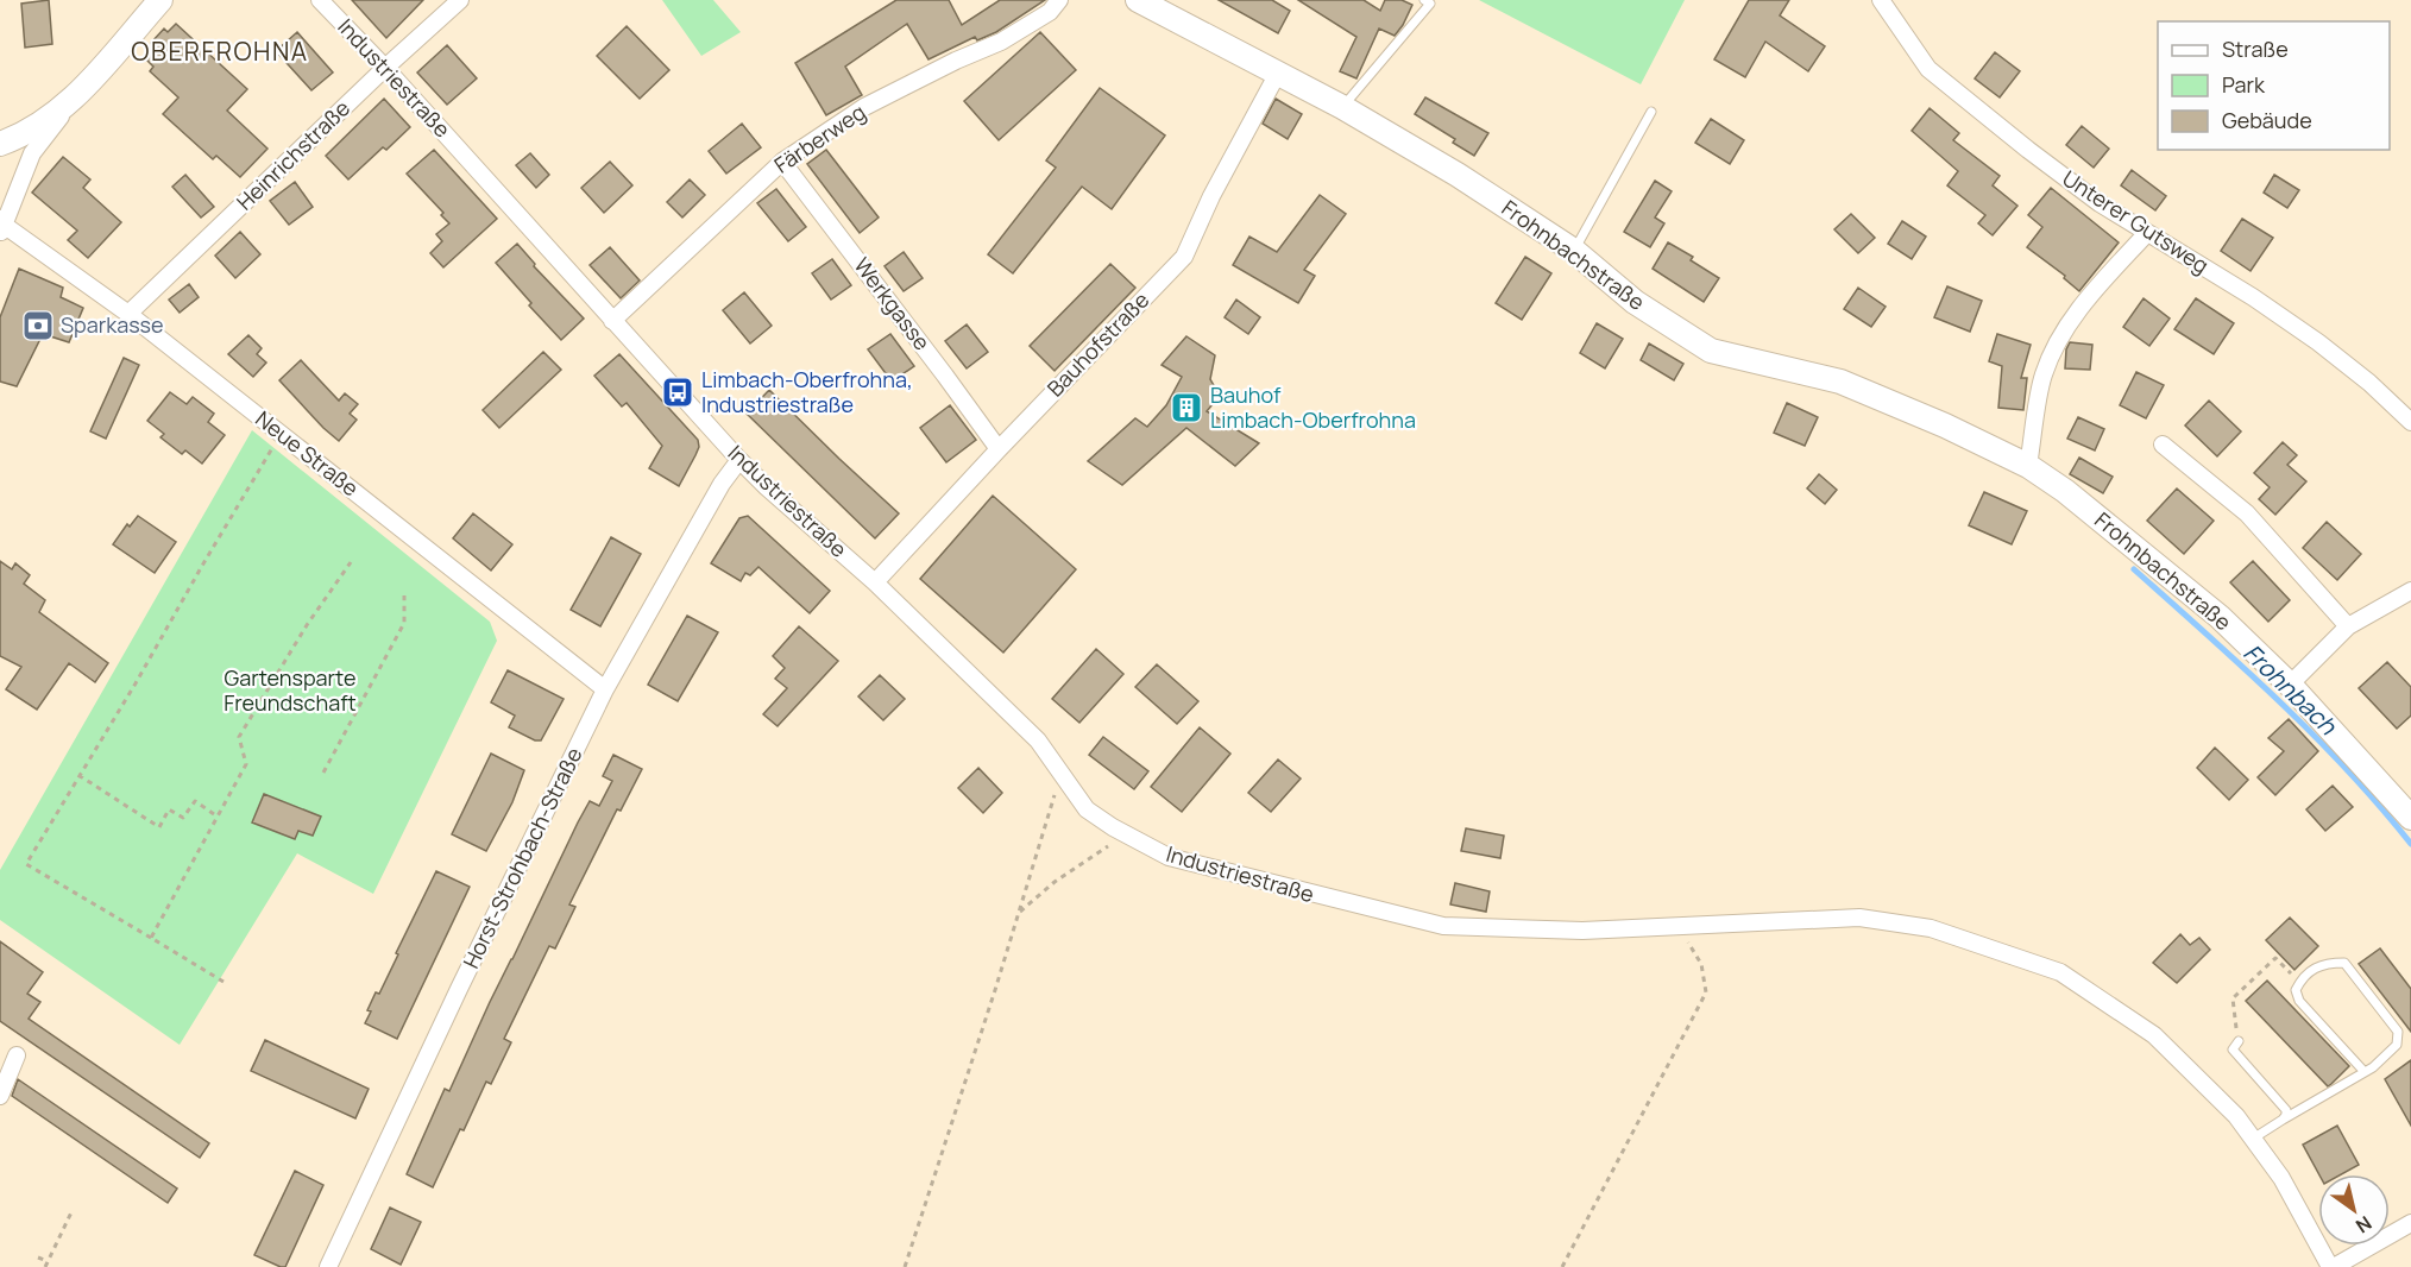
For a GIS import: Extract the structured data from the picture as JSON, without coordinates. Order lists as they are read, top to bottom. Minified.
{"streets":{"street":["Industriestraße","Färberweg","Heinrichstraße","Unterer Gutsweg","Frohnbachstraße","Werkgasse","Bauhofstraße","Neue Straße","Horst-Strohbach-Straße"]},"crossings":[["Industriestraße","Färberweg"],["Industriestraße","Heinrichstraße"],["Industriestraße","Bauhofstraße"],["Industriestraße","Horst-Strohbach-Straße"],["Färberweg","Werkgasse"],["Heinrichstraße","Neue Straße"],["Frohnbachstraße","Bauhofstraße"],["Werkgasse","Bauhofstraße"],["Neue Straße","Horst-Strohbach-Straße"]],"districts":["OBERFROHNA"],"water":["Frohnbach"],"parks":["Gartensparte Freundschaft"],"places":{"bank":["Sparkasse"],"bus stop":["Limbach-Oberfrohna, Industriestraße"],"building":["Bauhof Limbach-Oberfrohna"]},"legend":["Straße","Park","Gebäude"],"north":"bottom right"}
